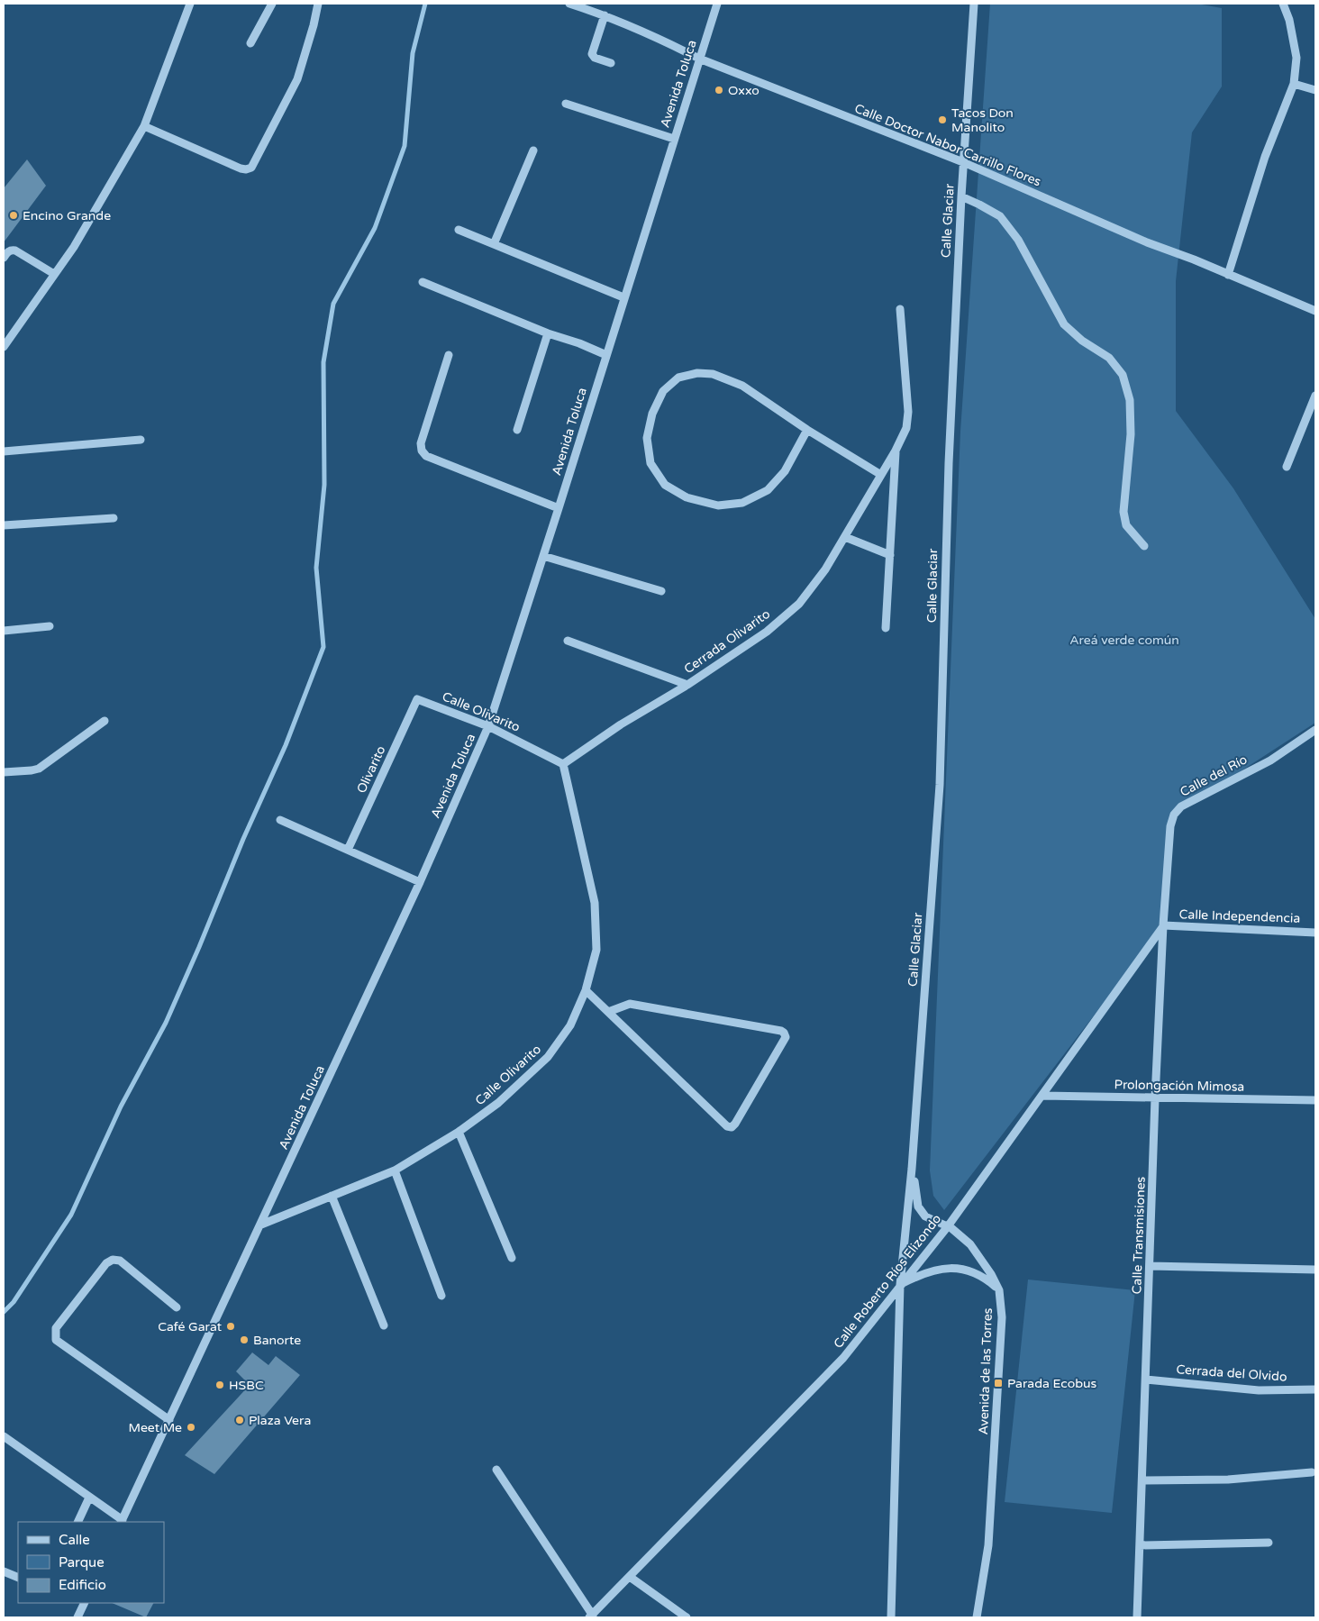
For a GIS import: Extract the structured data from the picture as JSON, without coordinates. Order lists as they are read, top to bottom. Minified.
{"streets":{"street":["Avenida Toluca","Calle Doctor Nabor Carrillo Flores","Calle Glaciar","Cerrada Olivarito","Calle Olivarito","Olivarito","Calle del Río","Calle Independencia","Prolongación Mimosa","Calle Transmisiones","Calle Roberto Ríos Elizondo","Avenida de las Torres","Cerrada del Olvido"]},"crossings":[["Avenida Toluca","Calle Doctor Nabor Carrillo Flores"],["Avenida Toluca","Calle Olivarito"],["Calle Doctor Nabor Carrillo Flores","Calle Glaciar"],["Calle Glaciar","Calle Roberto Ríos Elizondo"],["Calle Glaciar","Avenida de las Torres"],["Cerrada Olivarito","Calle Olivarito"],["Calle Olivarito","Olivarito"],["Calle del Río","Calle Independencia"],["Calle del Río","Calle Transmisiones"],["Calle del Río","Calle Roberto Ríos Elizondo"],["Calle Independencia","Calle Transmisiones"],["Calle Independencia","Calle Roberto Ríos Elizondo"],["Prolongación Mimosa","Calle Transmisiones"],["Prolongación Mimosa","Calle Roberto Ríos Elizondo"],["Calle Transmisiones","Calle Roberto Ríos Elizondo"],["Calle Transmisiones","Cerrada del Olvido"],["Calle Roberto Ríos Elizondo","Avenida de las Torres"]],"parks":["Areá verde común"],"places":{"other":["Oxxo","Tacos Don Manolito","Encino Grande","Café Garat","Banorte","HSBC","Plaza Vera","Meet Me"],"transit":["Parada Ecobus"]},"legend":["Calle","Parque","Edificio"]}
